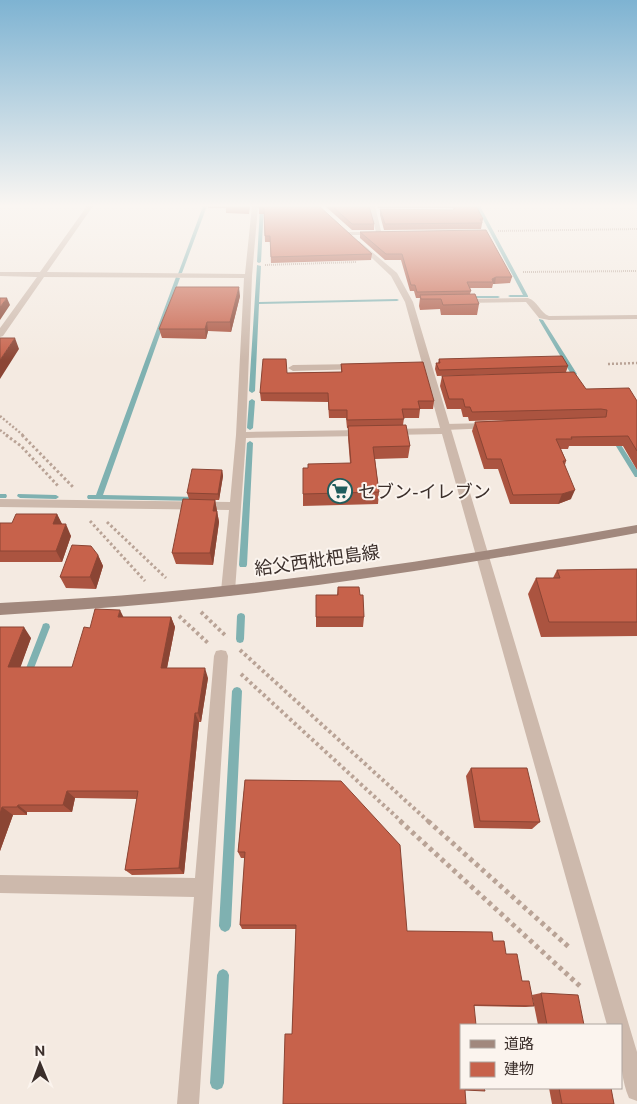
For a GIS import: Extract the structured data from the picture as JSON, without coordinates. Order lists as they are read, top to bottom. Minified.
{"streets":{"main road":["給父西枇杷島線"]},"places":{"supermarket":["セブン-イレブン"]},"legend":["道路","建物"],"north":"top"}
